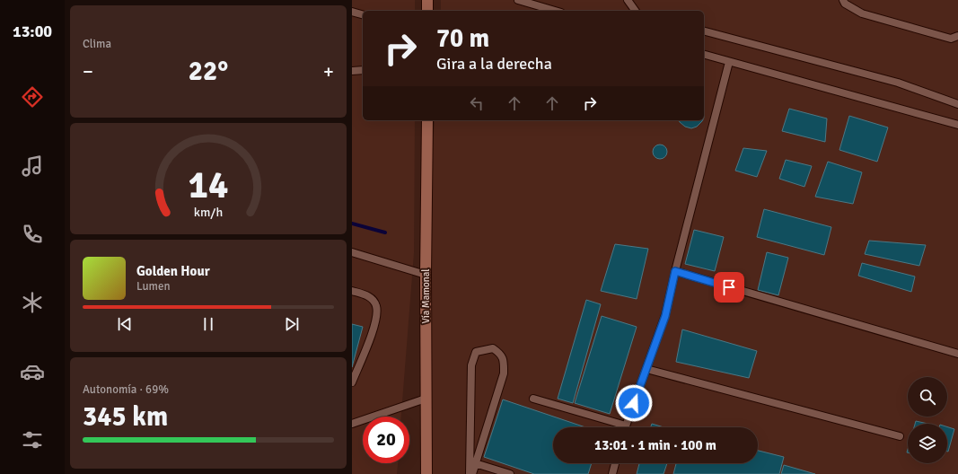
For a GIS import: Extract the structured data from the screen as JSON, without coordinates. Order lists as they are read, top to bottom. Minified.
{"streets":{"street":["Vía Mamonal"]},"page":{"tabs":"13:00","tile":["Clima",["Autonomía · 69%","345 km"]],"turn":["70 m","Gira a la derecha"],"heat":["−","22°","+"],"song":["Golden Hour","Lumen"],"limit":"20","trip":"13:01 · 1 min · 100 m","gauge":["14","km/h"]}}
